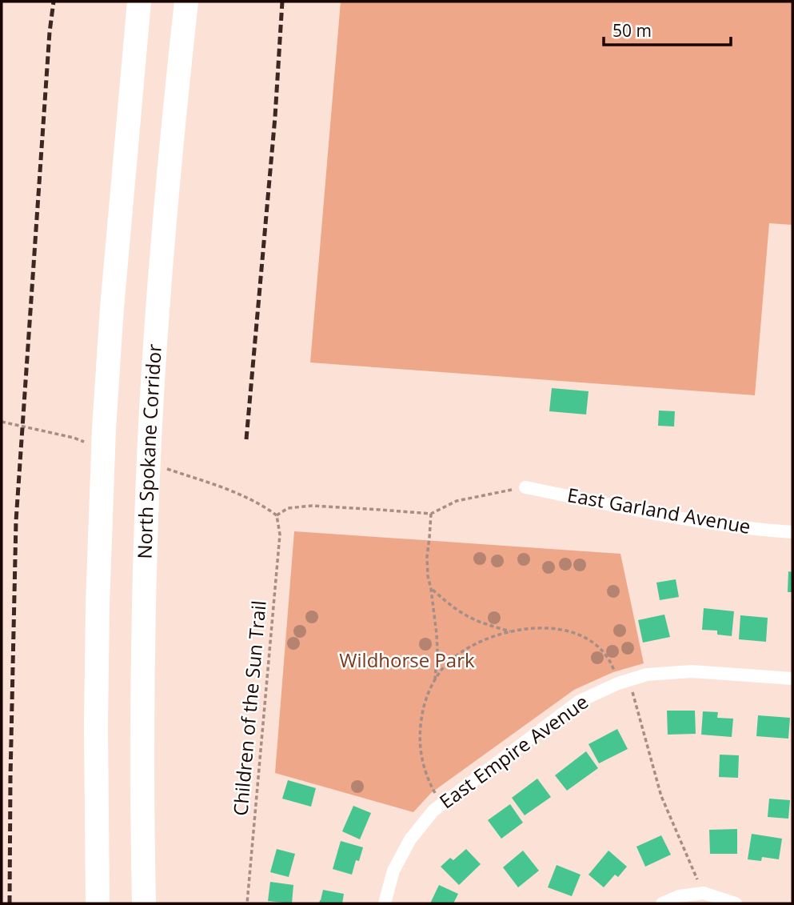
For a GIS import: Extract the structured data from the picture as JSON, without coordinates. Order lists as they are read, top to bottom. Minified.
{"streets":{"highway":["North Spokane Corridor"],"street":["East Garland Avenue","East Empire Avenue"],"path":["Children of the Sun Trail"]},"parks":["Wildhorse Park"],"scale_bar":"50 m"}
